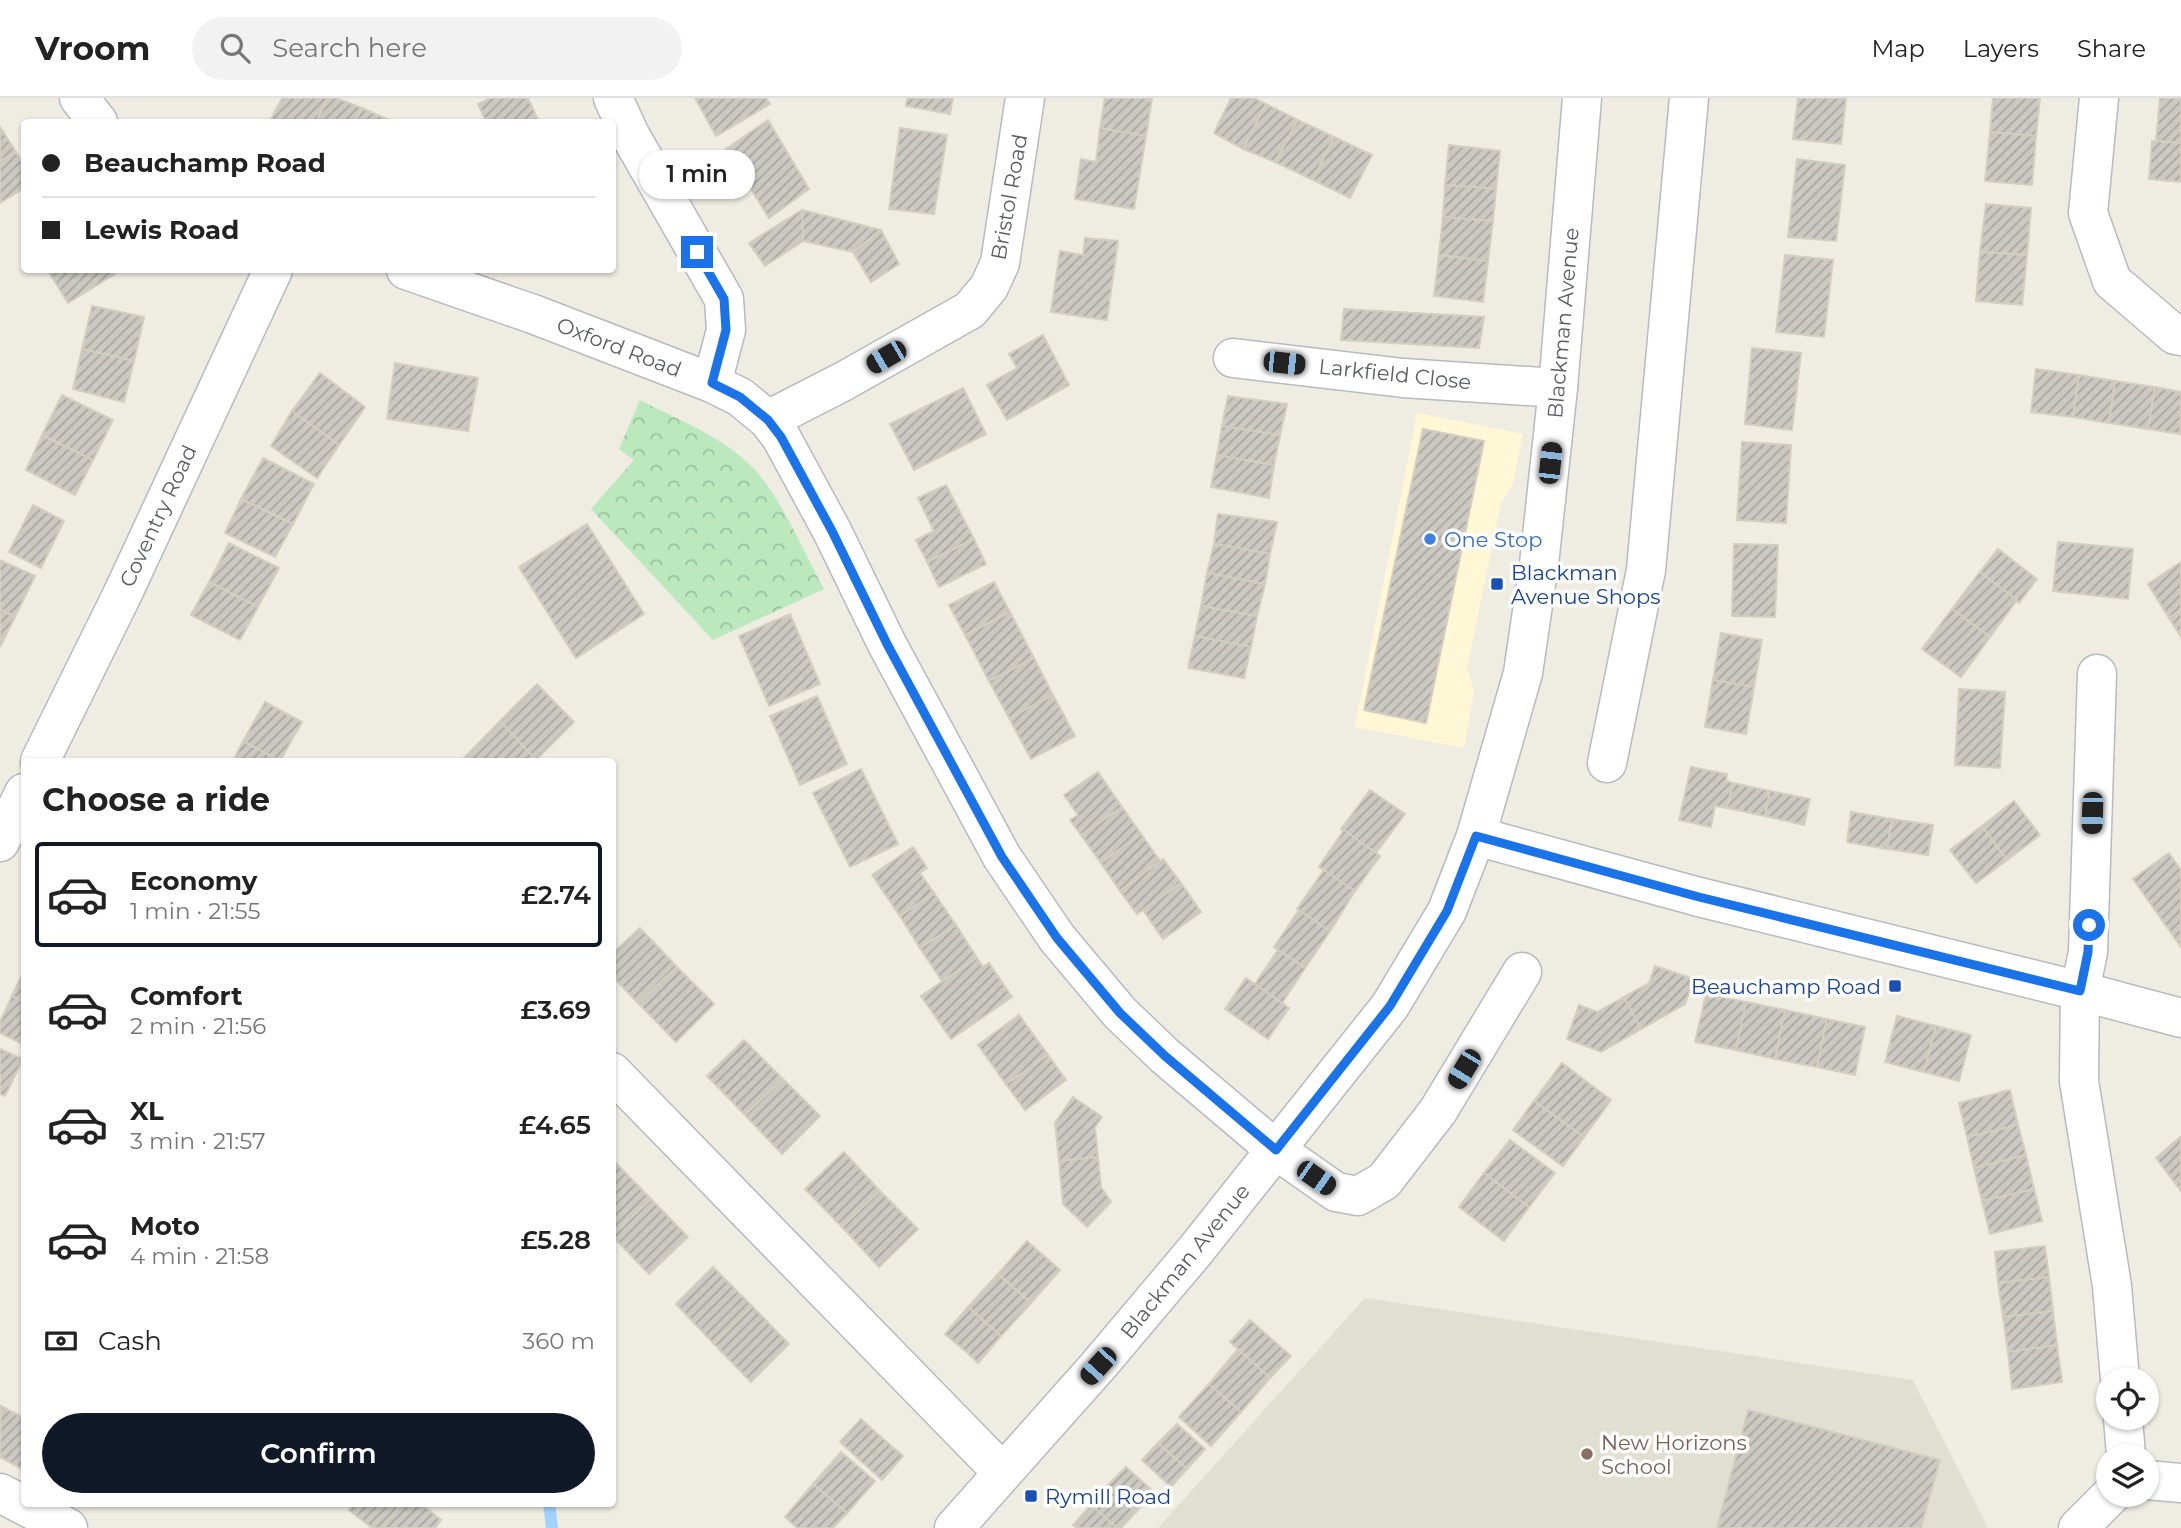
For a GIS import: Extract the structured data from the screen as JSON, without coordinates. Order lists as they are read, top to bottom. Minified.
{"streets":{"street":["Bristol Road","Blackman Avenue","Oxford Road","Larkfield Close","Coventry Road"]},"crossings":[["Bristol Road","Oxford Road"],["Blackman Avenue","Oxford Road"],["Blackman Avenue","Larkfield Close"]],"places":{"other":["One Stop","New Horizons School"],"transit":["Blackman Avenue Shops","Beauchamp Road","Rymill Road"]},"page":{"header":"Vroom","search":"Search here","nav":["Map","Layers","Share"],"banner":["Beauchamp Road","Lewis Road"],"bubble":"1 min","heading":"Choose a ride","list":[{"name":"Economy","note":"1 min · 21:55","value":"£2.74"},{"name":"Comfort","note":"2 min · 21:56","value":"£3.69"},{"name":"XL","note":"3 min · 21:57","value":"£4.65"},{"name":"Moto","note":"4 min · 21:58","value":"£5.28"}],"pay":["Cash","360 m"],"buttons":"Confirm"}}
